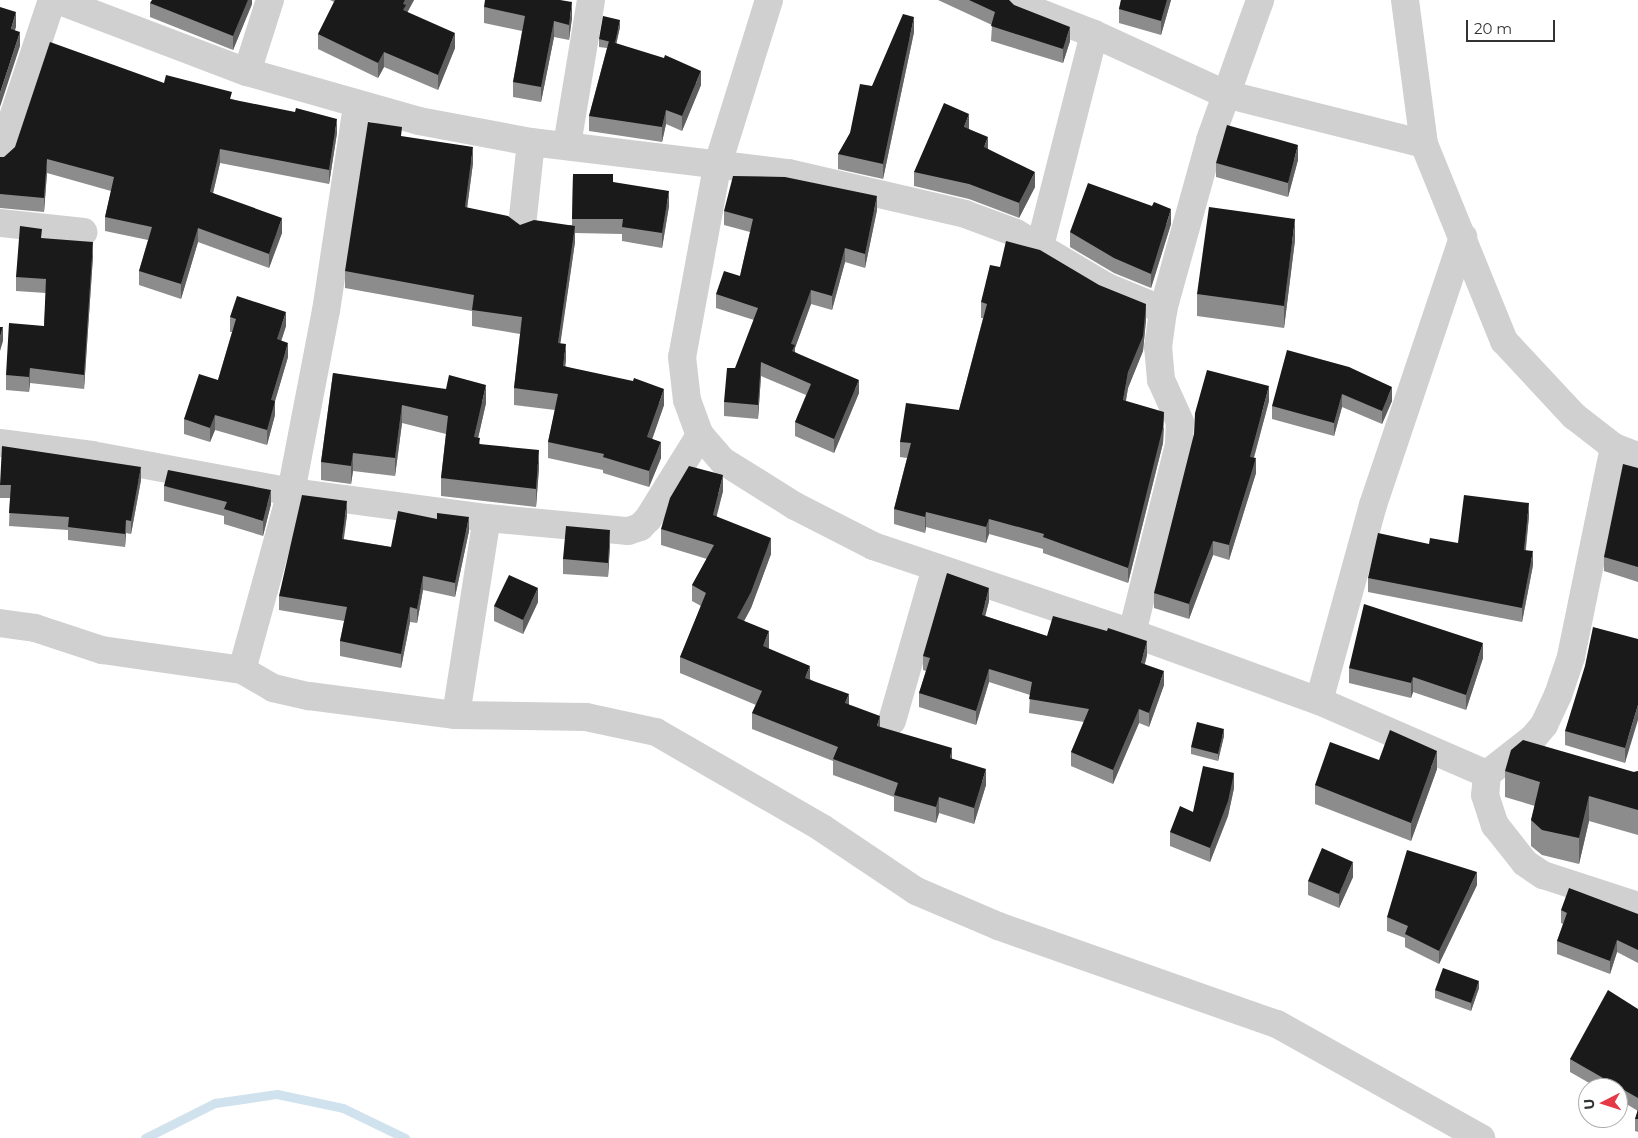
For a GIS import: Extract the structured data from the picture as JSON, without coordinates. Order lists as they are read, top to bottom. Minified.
{"scale_bar":"20 m","north":"left"}
